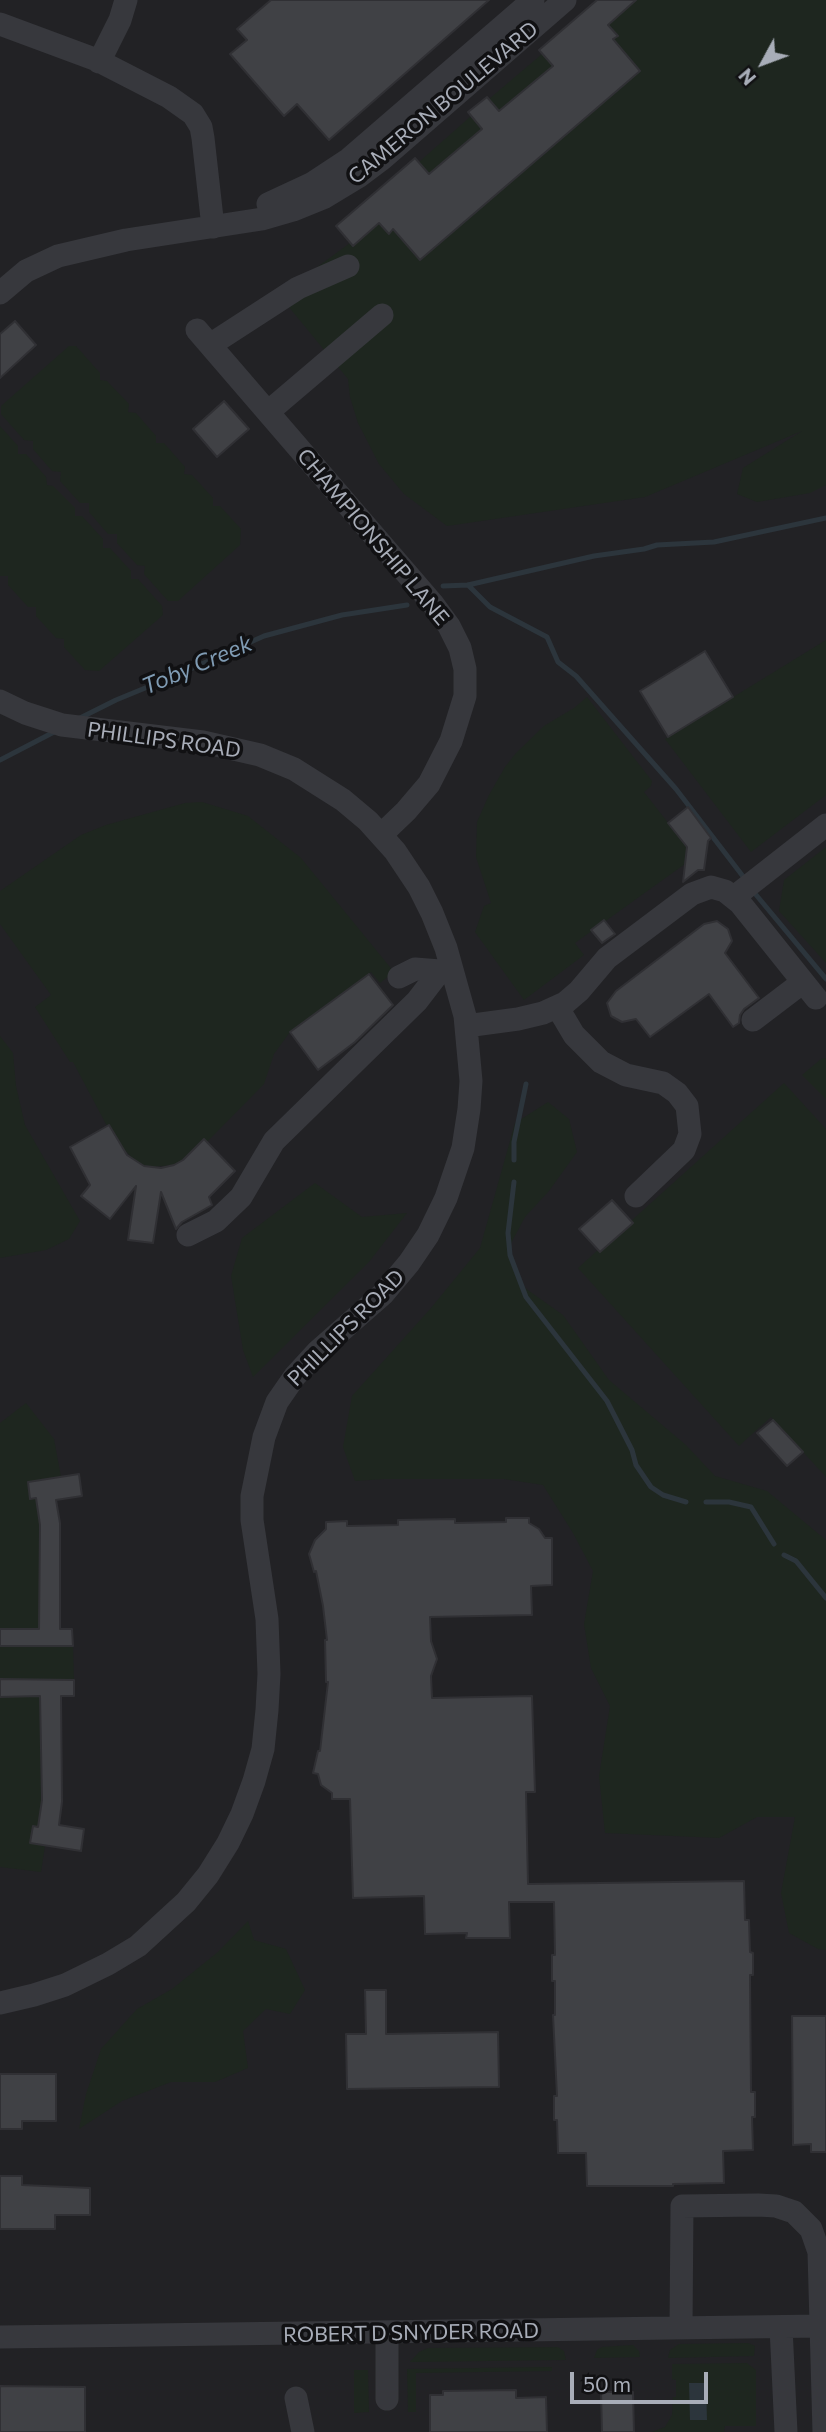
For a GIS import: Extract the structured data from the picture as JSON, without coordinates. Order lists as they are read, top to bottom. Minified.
{"streets":{"street":["CAMERON BOULEVARD","CHAMPIONSHIP LANE","PHILLIPS ROAD","ROBERT D SNYDER ROAD"]},"crossings":[["CHAMPIONSHIP LANE","PHILLIPS ROAD"]],"water":["Toby Creek"],"scale_bar":"50 m","north":"bottom left"}
